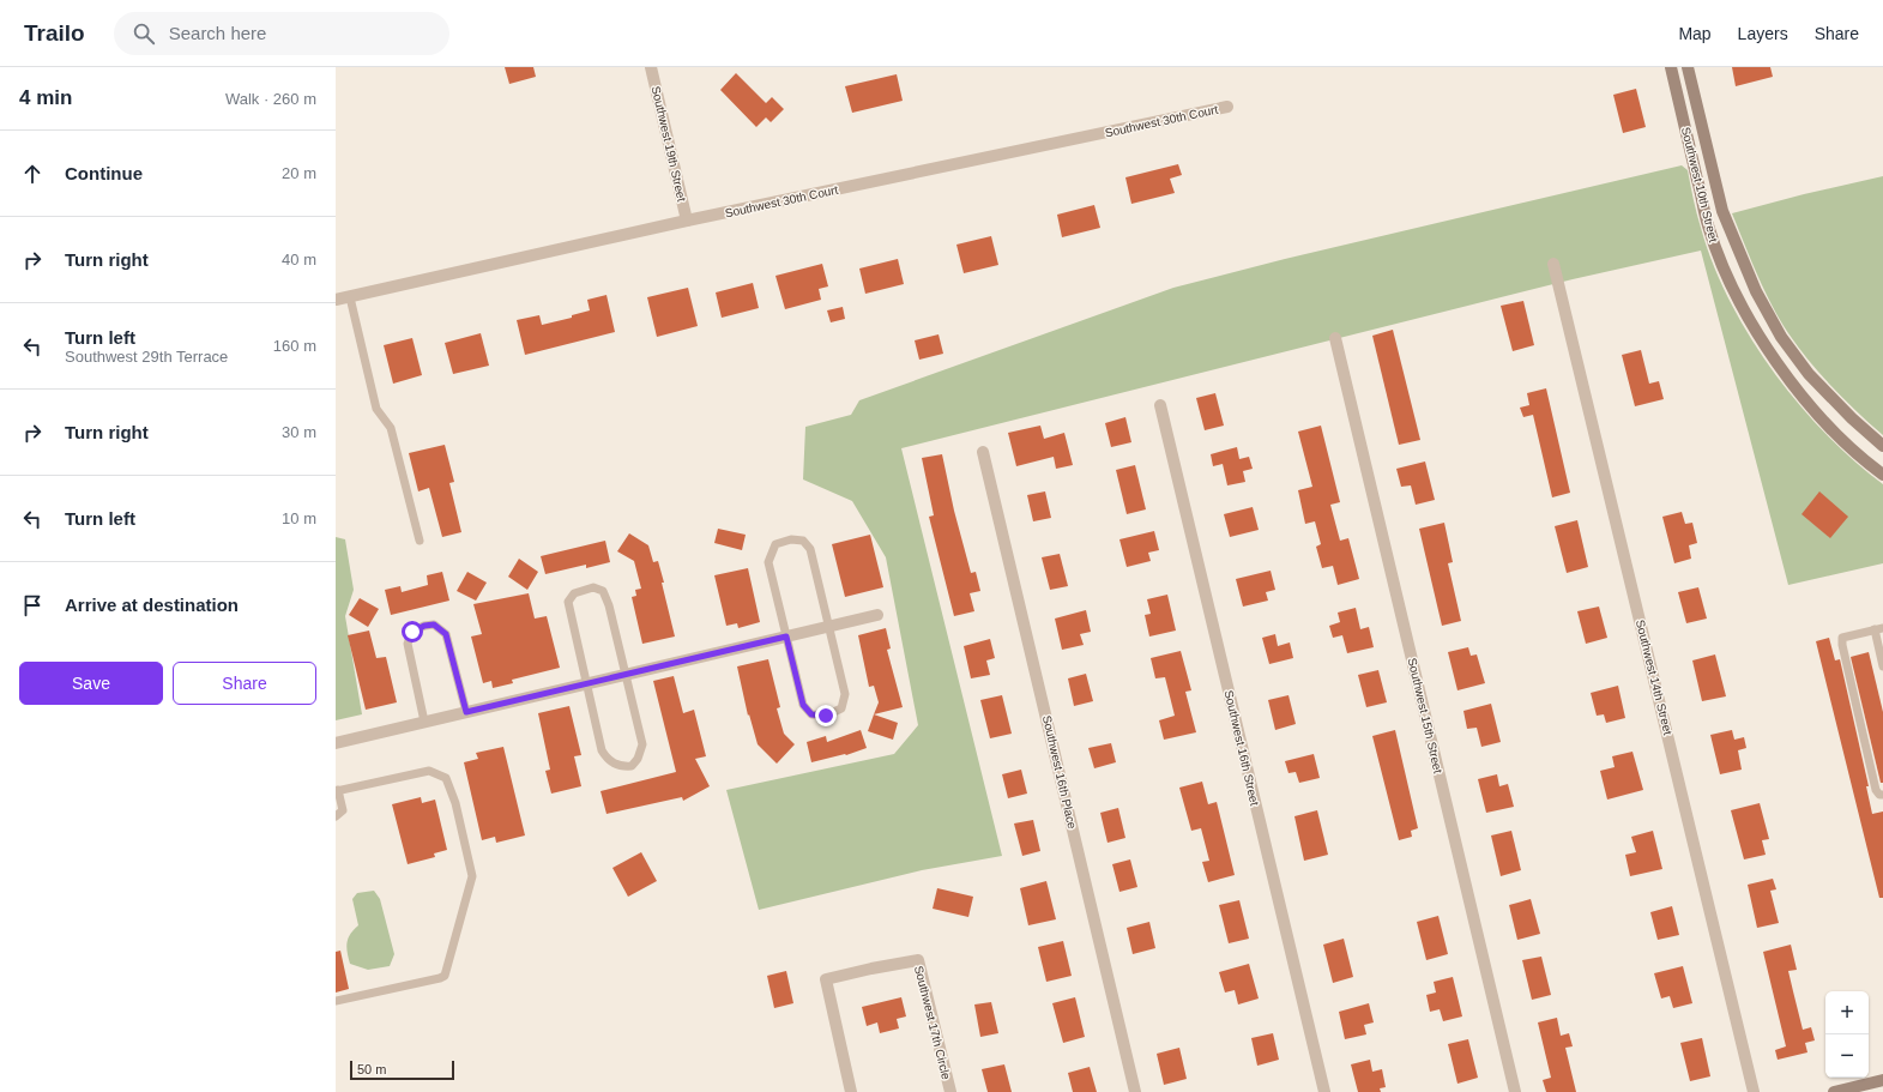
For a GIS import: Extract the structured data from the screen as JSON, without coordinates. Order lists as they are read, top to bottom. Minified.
{"streets":{"street":["Southwest 30th Court","Southwest 19th Street","Southwest 10th Street","Southwest 14th Street","Southwest 15th Street","Southwest 16th Street","Southwest 16th Place","Southwest 17th Circle"]},"crossings":[["Southwest 30th Court","Southwest 19th Street"]],"scale_bar":"50 m","page":{"header":"Trailo","search":"Search here","nav":["Map","Layers","Share"],"heading":["4 min","Walk · 260 m"],"list":[["Continue","20 m"],["Turn right","40 m"],["Turn left","Southwest 29th Terrace","160 m"],["Turn right","30 m"],["Turn left","10 m"],"Arrive at destination"],"buttons":["Save","Share"],"map_buttons":["+","−"],"scale":"50 m"}}
